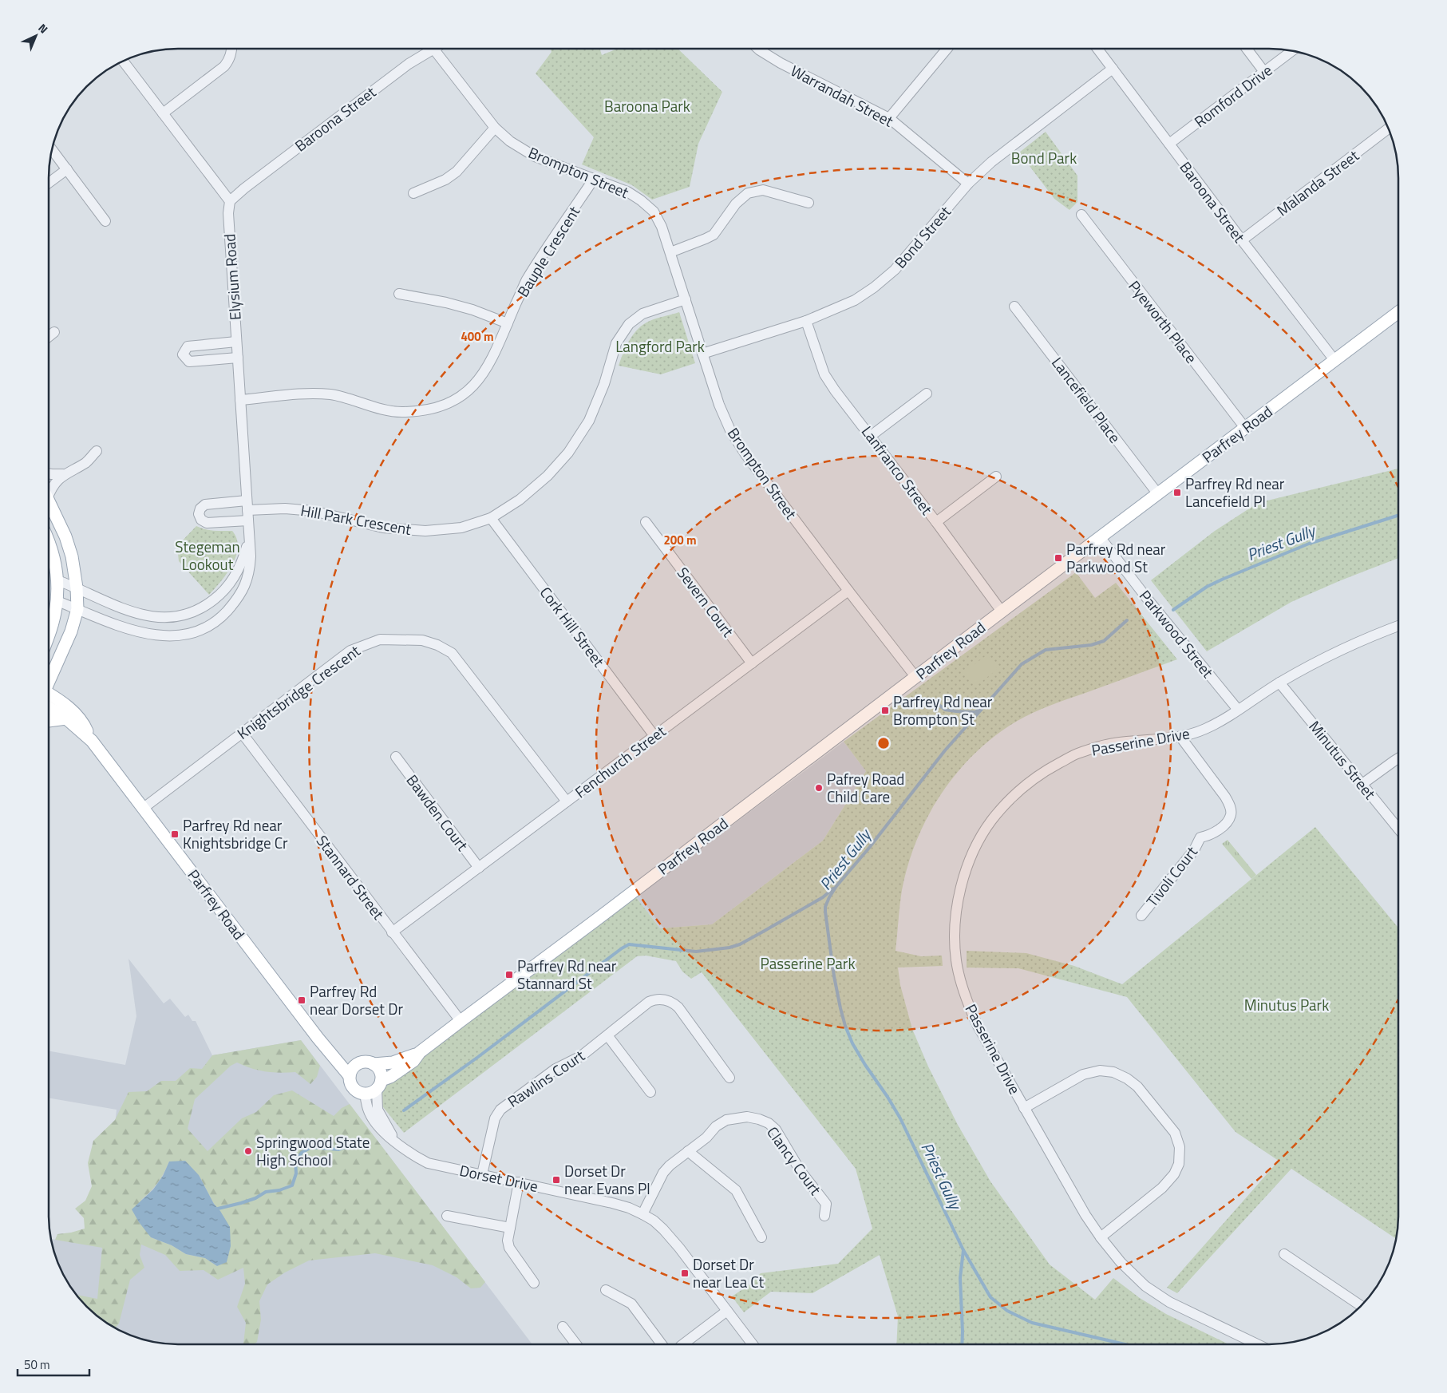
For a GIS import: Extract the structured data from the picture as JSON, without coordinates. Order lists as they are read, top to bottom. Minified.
{"streets":{"main road":["Parfrey Road"],"street":["Warrandah Street","Romford Drive","Baroona Street","Brompton Street","Malanda Street","Bond Street","Bauple Crescent","Elysium Road","Pyeworth Place","Lancefield Place","Lanfranco Street","Hill Park Crescent","Severn Court","Cork Hill Street","Parkwood Street","Knightsbridge Crescent","Passerine Drive","Minutus Street","Fenchurch Street","Bawden Court","Tivoli Court","Stannard Street","Rawlins Court","Clancy Court","Dorset Drive"]},"crossings":[["Warrandah Street","Bond Street"],["Romford Drive","Baroona Street"],["Baroona Street","Brompton Street"],["Baroona Street","Malanda Street"],["Baroona Street","Bond Street"],["Baroona Street","Elysium Road"],["Baroona Street","Parfrey Road"],["Brompton Street","Bond Street"],["Brompton Street","Bauple Crescent"],["Brompton Street","Parfrey Road"],["Brompton Street","Hill Park Crescent"],["Brompton Street","Fenchurch Street"],["Bond Street","Lanfranco Street"],["Bauple Crescent","Elysium Road"],["Elysium Road","Hill Park Crescent"],["Pyeworth Place","Parfrey Road"],["Lancefield Place","Parfrey Road"],["Parfrey Road","Lanfranco Street"],["Parfrey Road","Parkwood Street"],["Parfrey Road","Knightsbridge Crescent"],["Parfrey Road","Stannard Street"],["Parfrey Road","Dorset Drive"],["Hill Park Crescent","Cork Hill Street"],["Severn Court","Fenchurch Street"],["Cork Hill Street","Fenchurch Street"],["Parkwood Street","Passerine Drive"],["Knightsbridge Crescent","Fenchurch Street"],["Knightsbridge Crescent","Stannard Street"],["Passerine Drive","Minutus Street"],["Passerine Drive","Tivoli Court"],["Fenchurch Street","Bawden Court"],["Fenchurch Street","Stannard Street"],["Rawlins Court","Dorset Drive"],["Clancy Court","Dorset Drive"]],"water":["Priest Gully"],"parks":["Baroona Park","Bond Park","Langford Park","Stegeman Lookout","Passerine Park","Minutus Park"],"places":{"transit":["Parfrey Rd near Lancefield Pl","Parfrey Rd near Parkwood St","Parfrey Rd near Brompton St","Parfrey Rd near Knightsbridge Cr","Parfrey Rd near Stannard St","Parfrey Rd near Dorset Dr","Dorset Dr near Evans Pl","Dorset Dr near Lea Ct"],"other":["Pafrey Road Child Care","Springwood State High School"]},"scale_bar":"50 m","north":"top right","rings":["400 m","200 m"]}
